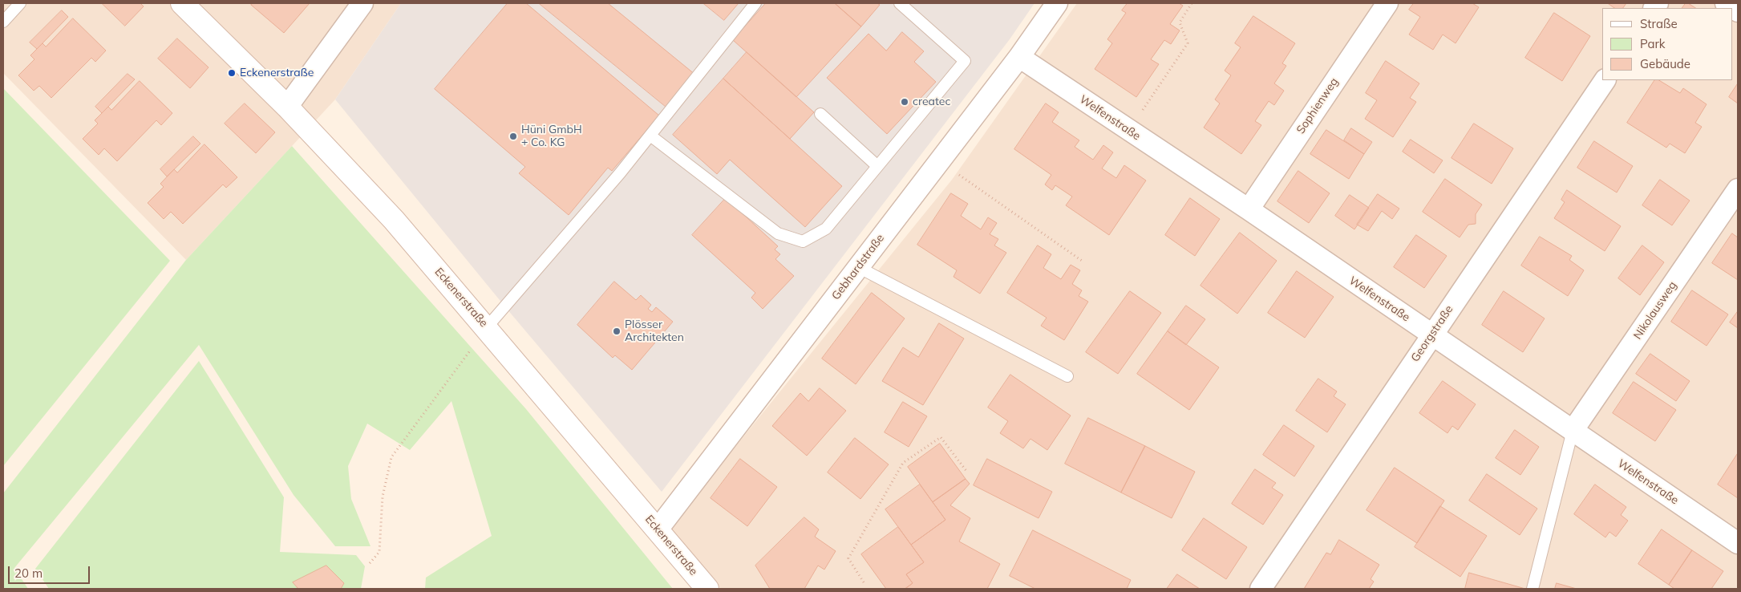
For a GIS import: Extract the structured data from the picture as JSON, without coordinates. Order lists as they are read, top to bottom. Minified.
{"streets":{"main road":["Eckenerstraße"],"street":["Sophienweg","Welfenstraße","Gebhardstraße","Nikolausweg","Georgstraße"]},"crossings":[["Sophienweg","Welfenstraße"],["Welfenstraße","Gebhardstraße"],["Welfenstraße","Nikolausweg"],["Welfenstraße","Georgstraße"],["Gebhardstraße","Eckenerstraße"]],"places":["Eckenerstraße","createc","Hüni GmbH + Co. KG","Plösser Architekten"],"legend":["Straße","Park","Gebäude"],"scale_bar":"20 m"}
